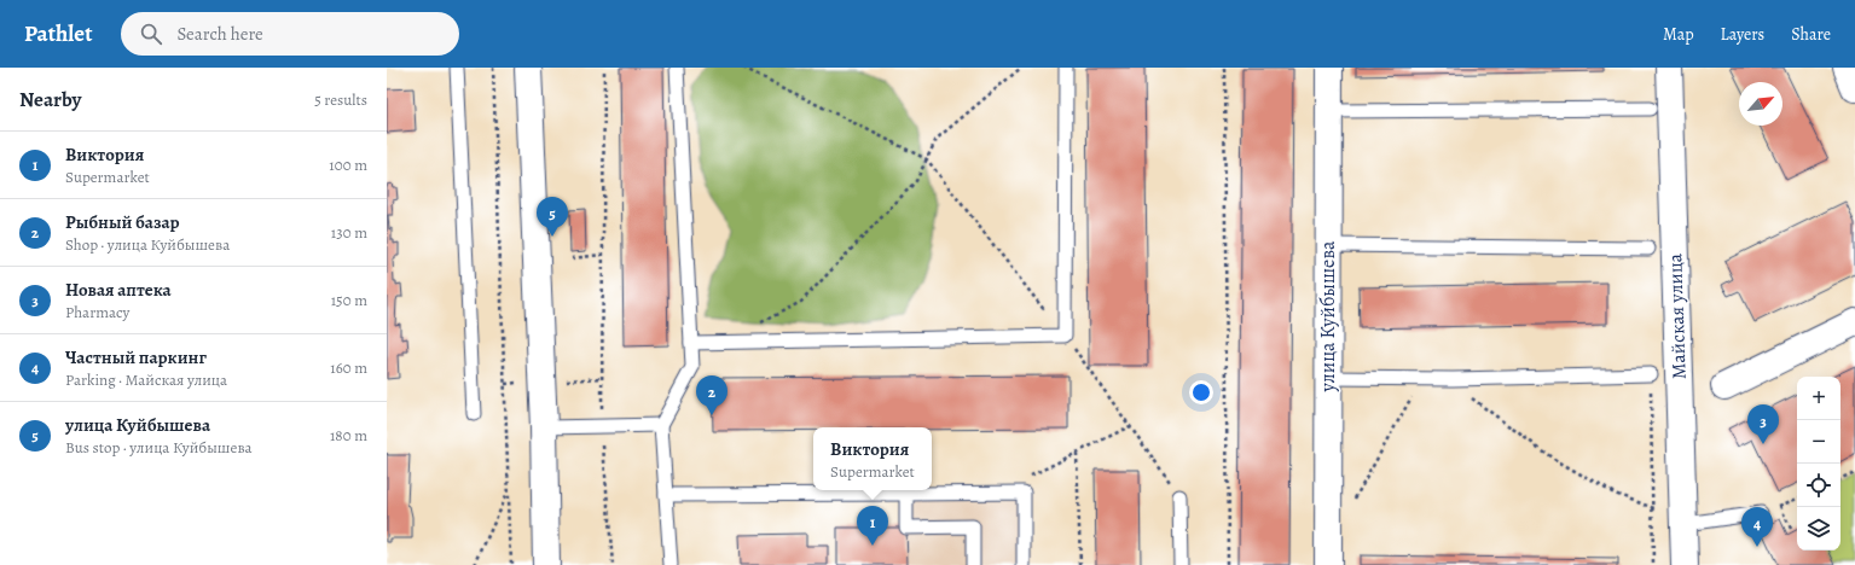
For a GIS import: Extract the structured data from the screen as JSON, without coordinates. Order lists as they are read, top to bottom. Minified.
{"streets":{"street":["улица Куйбышева","Майская улица"]},"north":"top right","page":{"header":"Pathlet","search":"Search here","nav":["Map","Layers","Share"],"heading":["Nearby","5 results"],"list":[{"mark":"1","name":"Виктория","note":"Supermarket","value":"100 m"},{"mark":"2","name":"Рыбный базар","note":"Shop · улица Куйбышева","value":"130 m"},{"mark":"3","name":"Новая аптека","note":"Pharmacy","value":"150 m"},{"mark":"4","name":"Частный паркинг","note":"Parking · Майская улица","value":"160 m"},{"mark":"5","name":"улица Куйбышева","note":"Bus stop · улица Куйбышева","value":"180 m"}],"pins":["5","2","3","1","4"],"map_buttons":["+","−"],"popup":["Виктория","Supermarket"]}}
